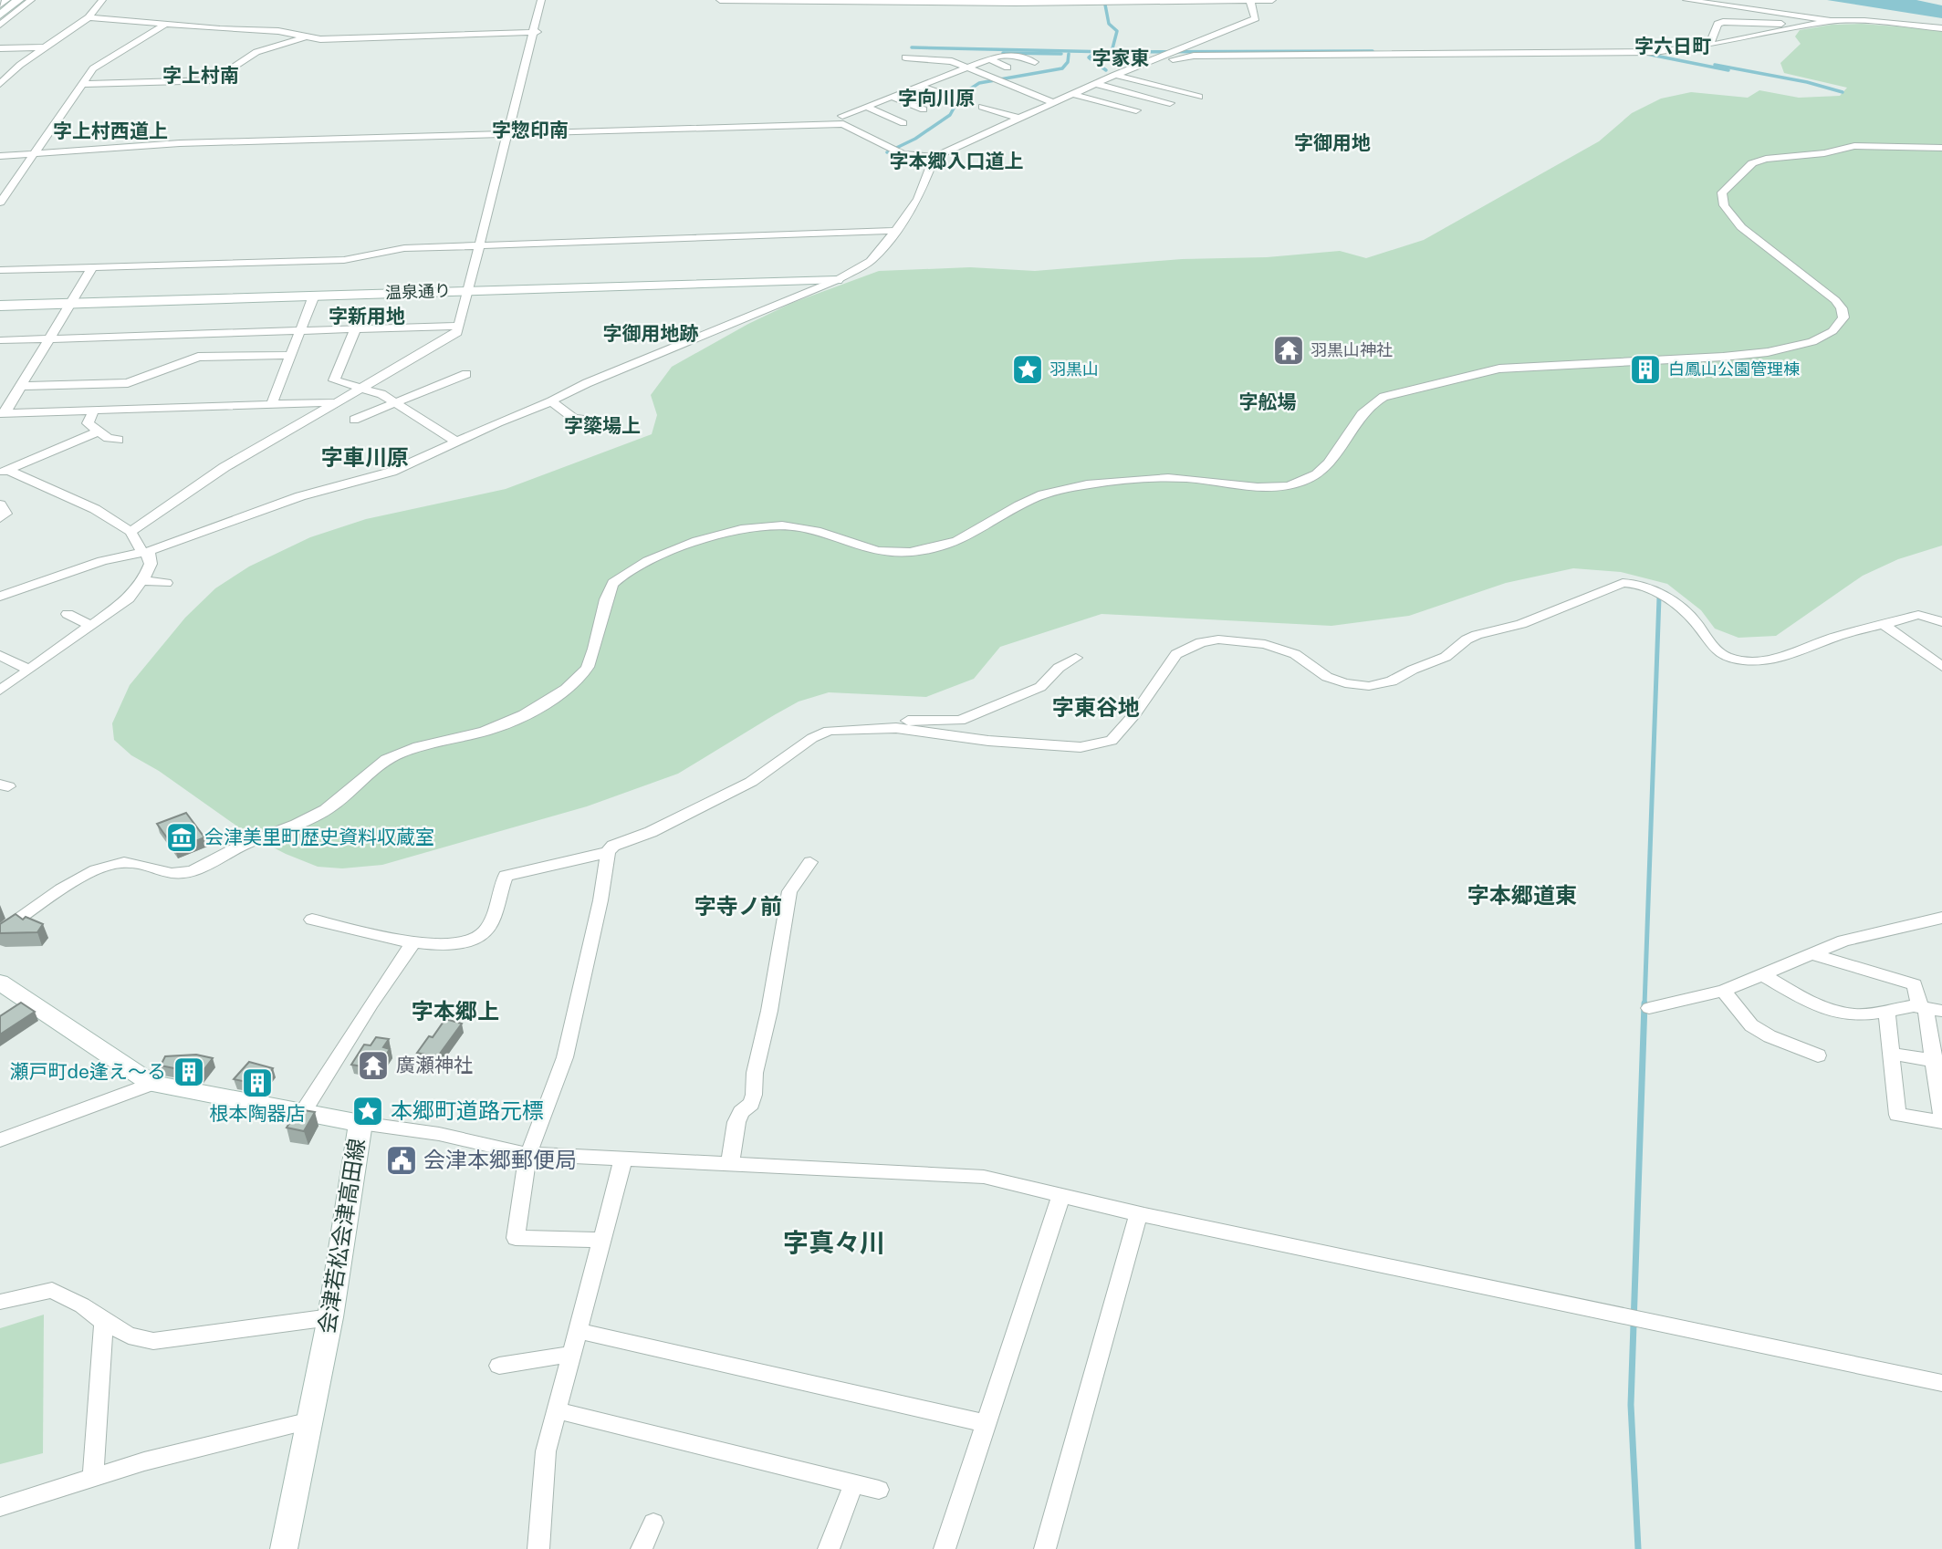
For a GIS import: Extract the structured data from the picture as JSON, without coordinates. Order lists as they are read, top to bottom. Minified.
{"streets":{"street":["温泉通り","会津若松会津高田線"]},"districts":["字六日町","字家東","字上村南","字向川原","字惣印南","字上村西道上","字御用地","字本郷入口道上","字新用地","字御用地跡","字舩場","字簗場上","字車川原","字東谷地","字本郷道東","字寺ノ前","字本郷上","字真々川"],"places":{"temple":["羽黒山神社","廣瀬神社"],"place":["羽黒山","本郷町道路元標"],"building":["白鳳山公園管理棟","瀬戸町de逢え〜る","根本陶器店"],"museum":["会津美里町歴史資料収蔵室"],"public building":["会津本郷郵便局"]}}
